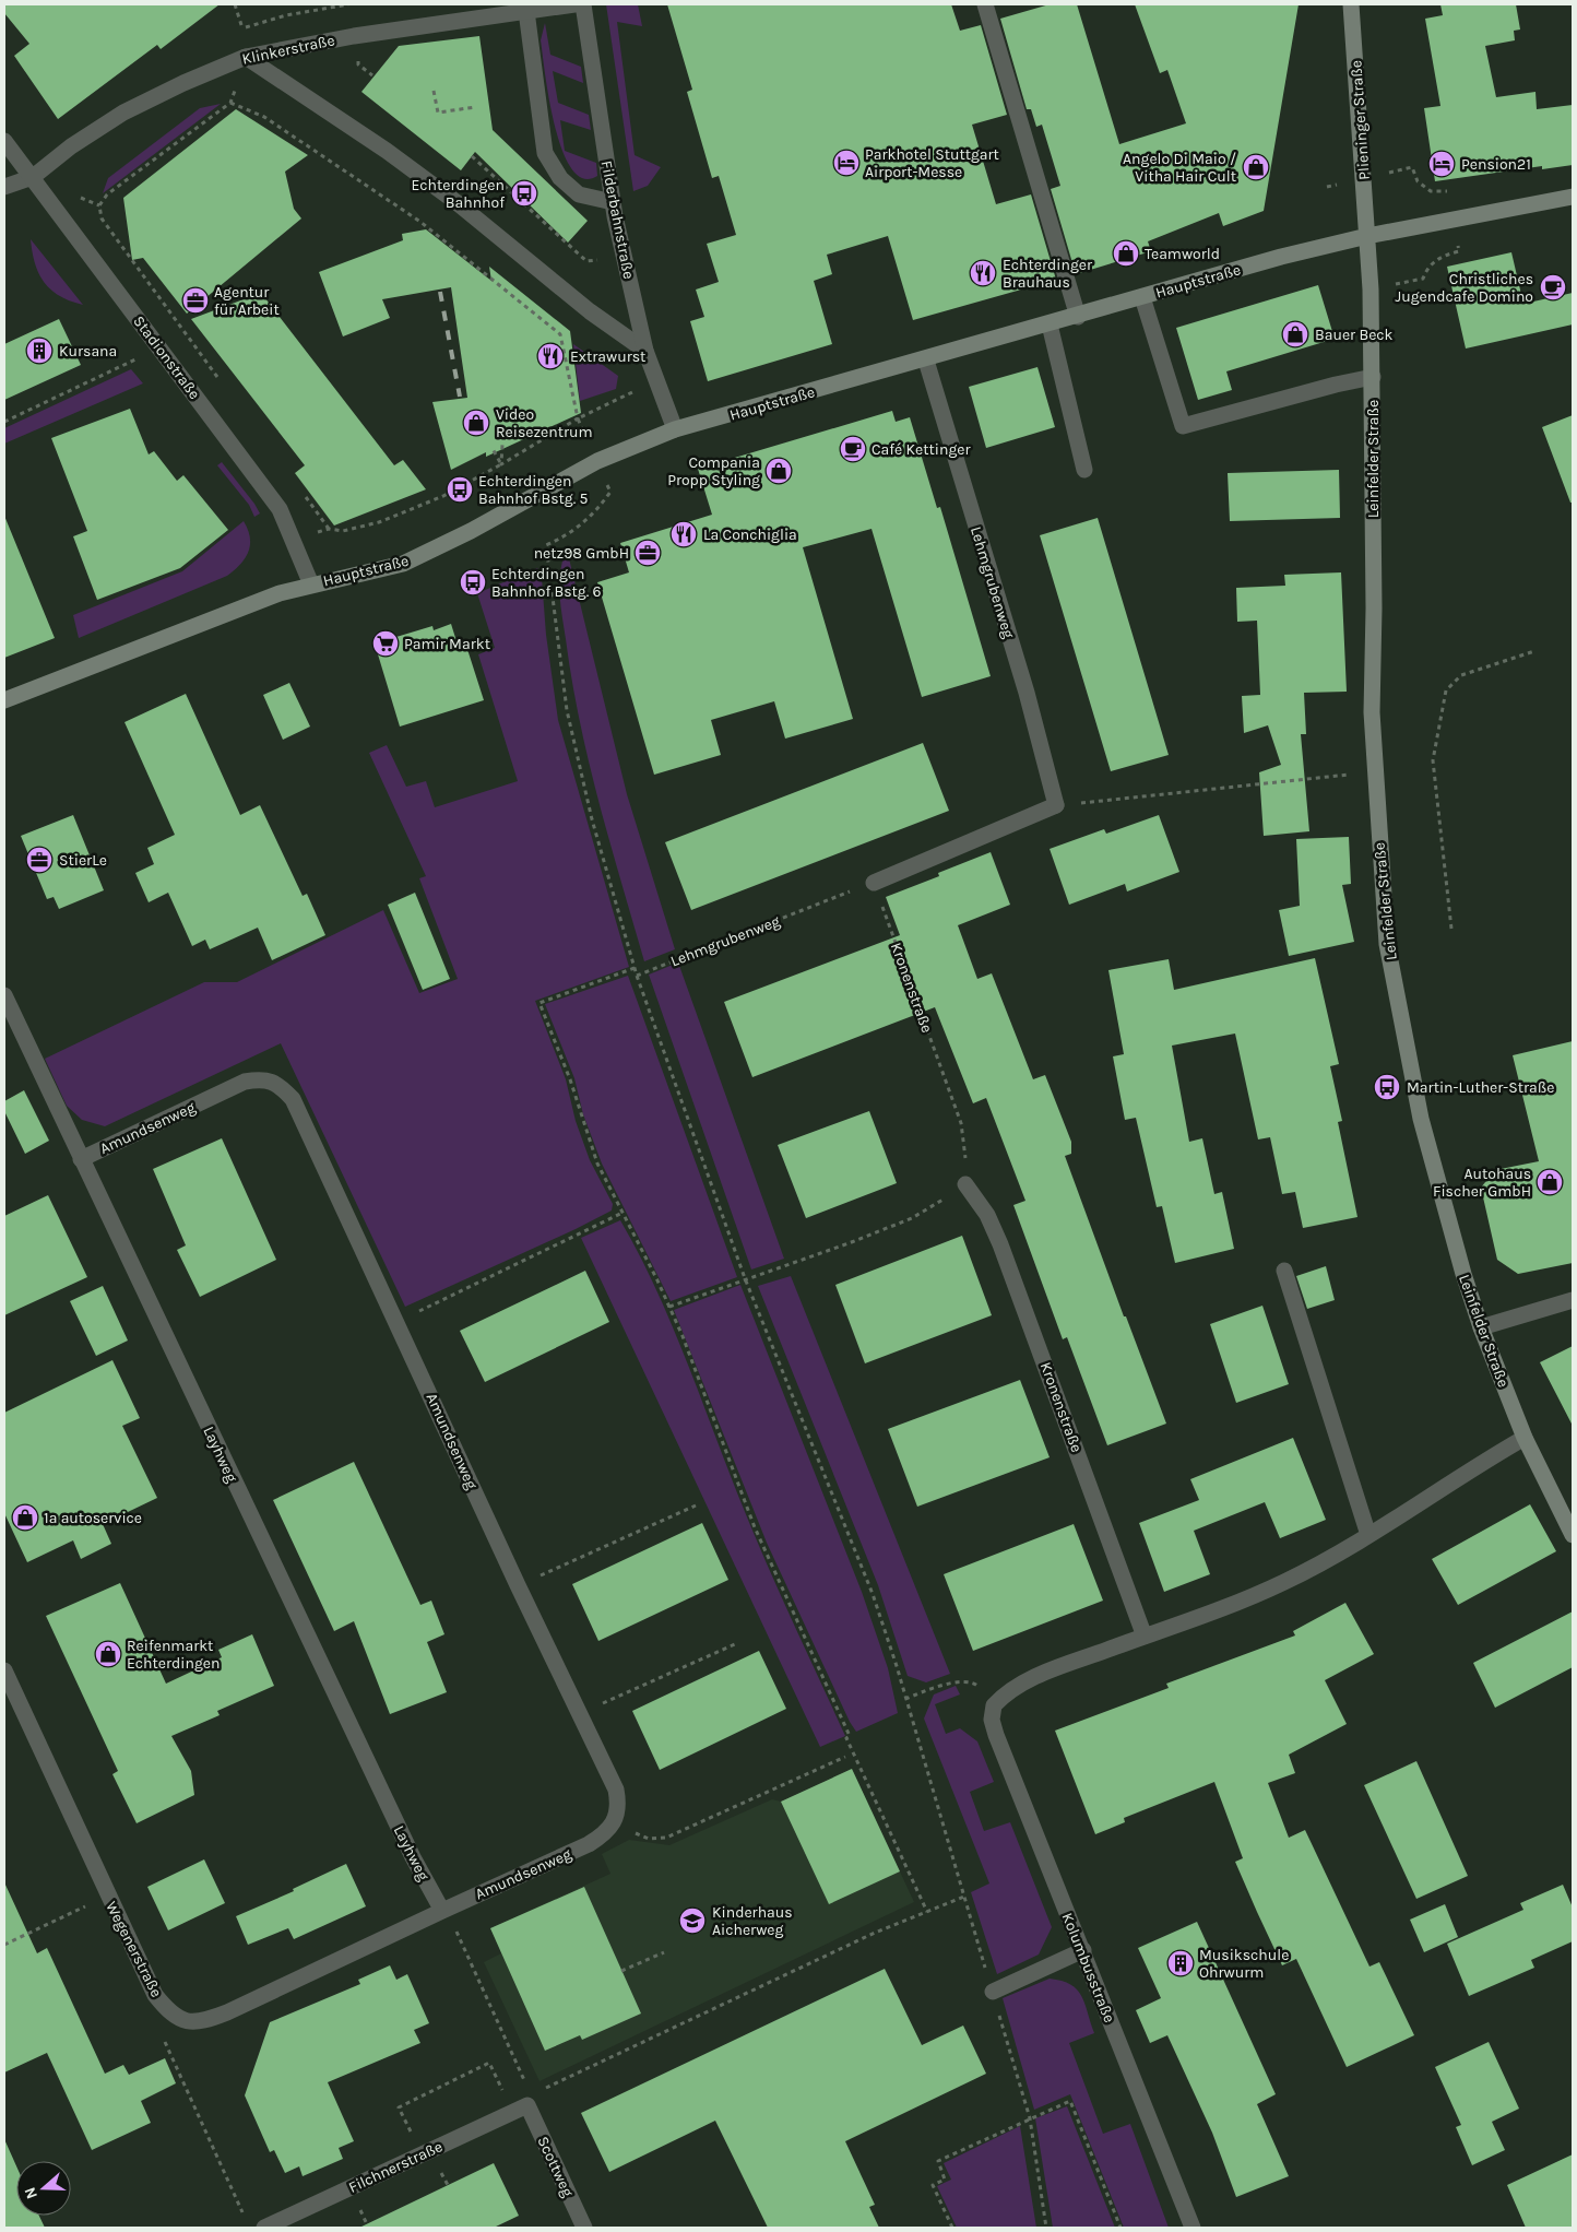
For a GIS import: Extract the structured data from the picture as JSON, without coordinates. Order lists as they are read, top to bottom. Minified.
{"streets":{"main road":["Plieninger Straße","Hauptstraße","Leinfelder Straße"],"street":["Klinkerstraße","Filderbahnstraße","Stadionstraße","Lehmgrubenweg","Kronenstraße","Amundsenweg","Layhweg","Wegenerstraße","Kolumbusstraße","Filchnerstraße","Scottweg"]},"crossings":[["Klinkerstraße","Stadionstraße"],["Plieninger Straße","Hauptstraße"],["Plieninger Straße","Leinfelder Straße"],["Filderbahnstraße","Hauptstraße"],["Hauptstraße","Stadionstraße"],["Hauptstraße","Leinfelder Straße"],["Hauptstraße","Lehmgrubenweg"],["Lehmgrubenweg","Kronenstraße"],["Amundsenweg","Layhweg"],["Filchnerstraße","Scottweg"]],"places":{"hotel":["Parkhotel Stuttgart Airport-Messe","Pension21"],"shop":["Angelo Di Maio / Vitha Hair Cult","Teamworld","Bauer Beck","Video Reisezentrum","Compania Propp Styling","Autohaus Fischer GmbH","1a autoservice","Reifenmarkt Echterdingen"],"bus stop":["Echterdingen Bahnhof","Echterdingen Bahnhof Bstg. 5","Echterdingen Bahnhof Bstg. 6","Martin-Luther-Straße"],"restaurant":["Echterdinger Brauhaus","Extrawurst","La Conchiglia"],"cafe":["Christliches Jugendcafe Domino","Café Kettinger"],"office":["Agentur für Arbeit","netz98 GmbH","StierLe"],"building":["Kursana","Musikschule Ohrwurm"],"supermarket":["Pamir Markt"],"school or university":["Kinderhaus Aicherweg"]},"north":"left"}
